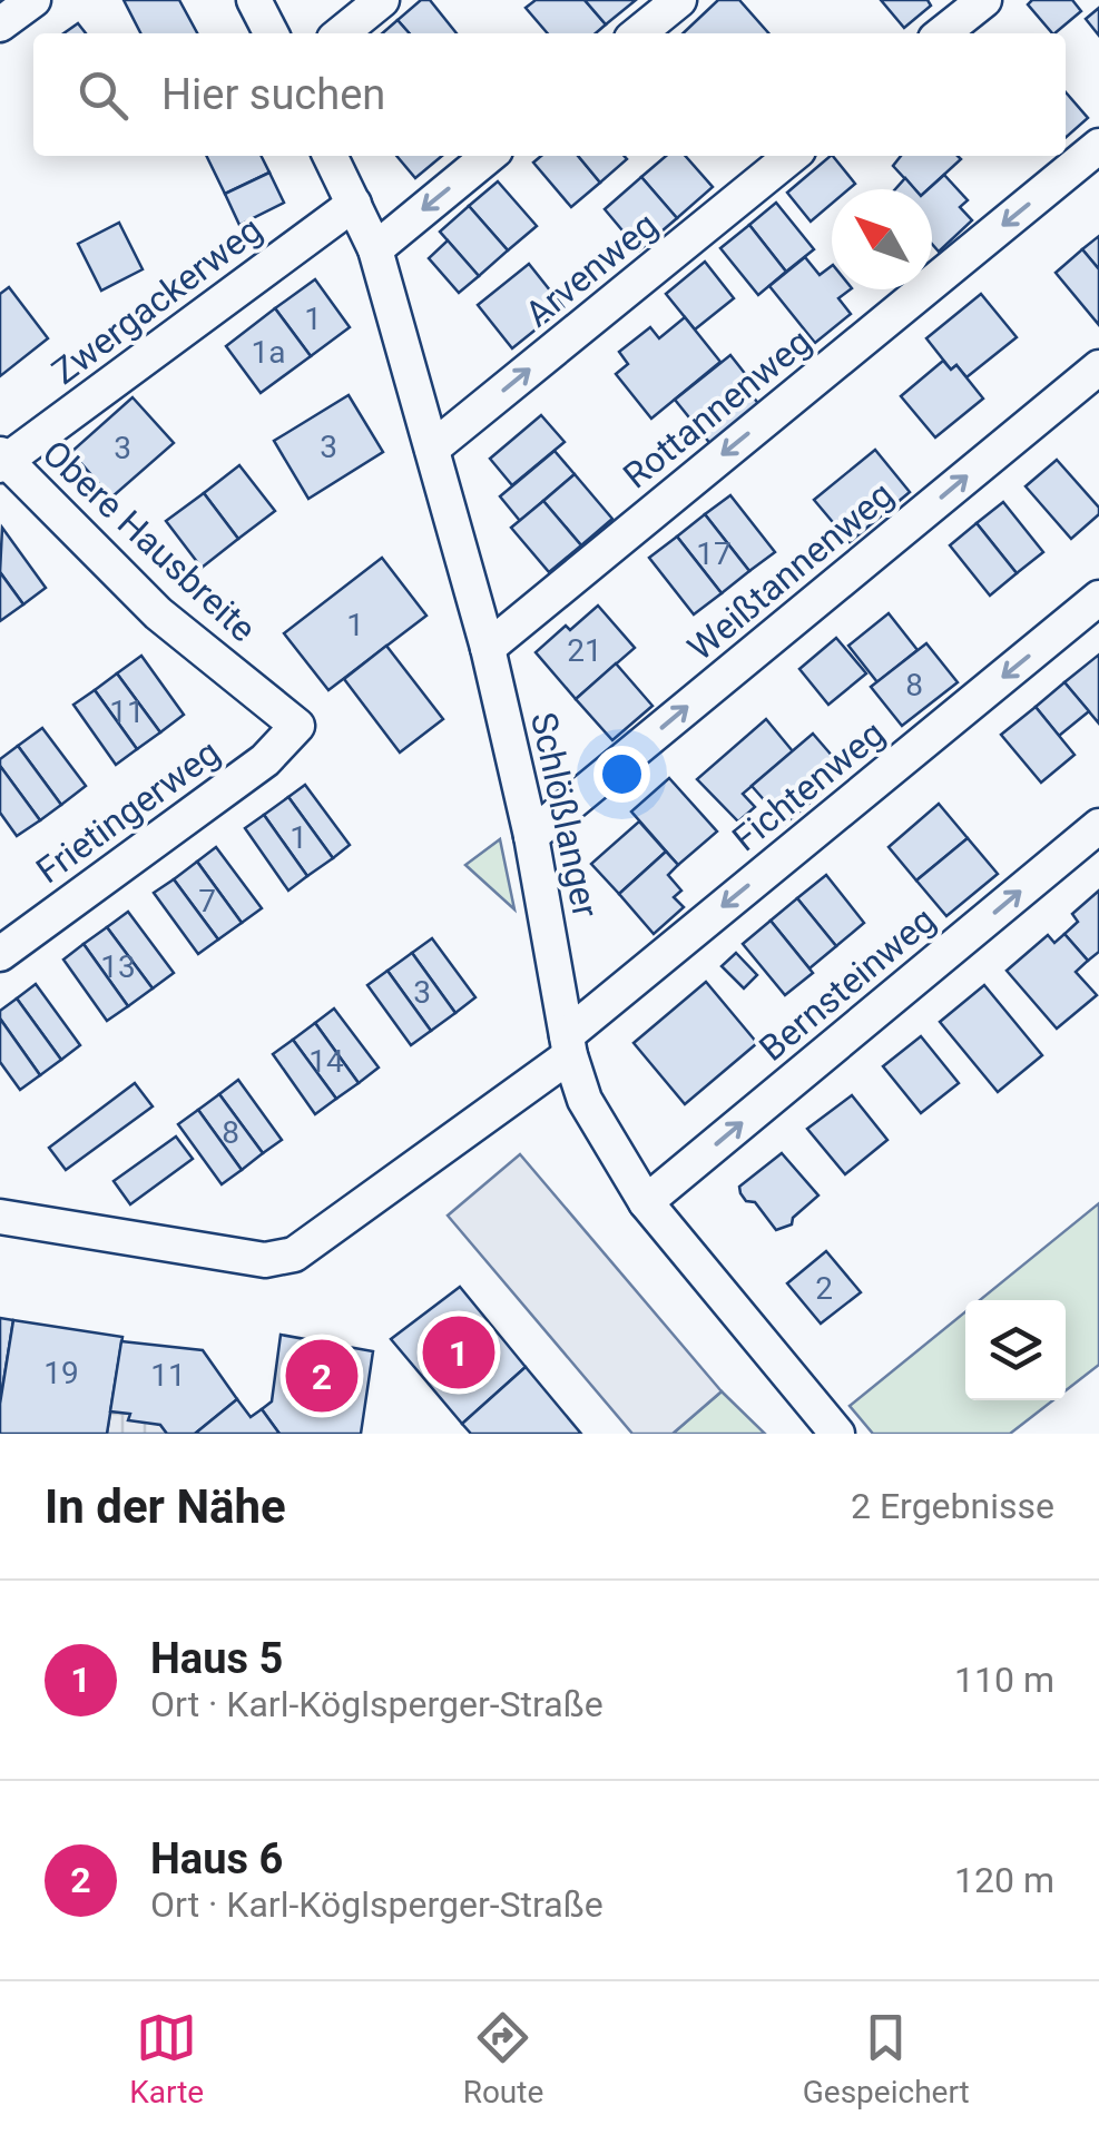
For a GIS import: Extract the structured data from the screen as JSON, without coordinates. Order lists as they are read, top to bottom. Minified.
{"streets":{"street":["Arvenweg","Zwergackerweg","Rottannenweg","Obere Hausbreite","Weißtannenweg","Fichtenweg","Frietingerweg","Schlößlanger","Bernsteinweg"]},"crossings":[["Arvenweg","Schlößlanger"],["Zwergackerweg","Obere Hausbreite"],["Zwergackerweg","Schlößlanger"],["Rottannenweg","Schlößlanger"],["Obere Hausbreite","Frietingerweg"],["Weißtannenweg","Schlößlanger"],["Fichtenweg","Schlößlanger"],["Schlößlanger","Bernsteinweg"]],"one_way":["Rottannenweg","Weißtannenweg","Fichtenweg","Bernsteinweg"],"house_numbers":["1","1a","3","3","17","1","21","8","11","1","7","13","3","14","8","2","19","11"],"north":"top left","page":{"search":"Hier suchen","pins":["1","2"],"heading":["In der Nähe","2 Ergebnisse"],"list":[{"mark":"1","name":"Haus 5","note":"Ort · Karl-Köglsperger-Straße","value":"110 m"},{"mark":"2","name":"Haus 6","note":"Ort · Karl-Köglsperger-Straße","value":"120 m"}],"nav":["Karte","Route","Gespeichert"]}}
